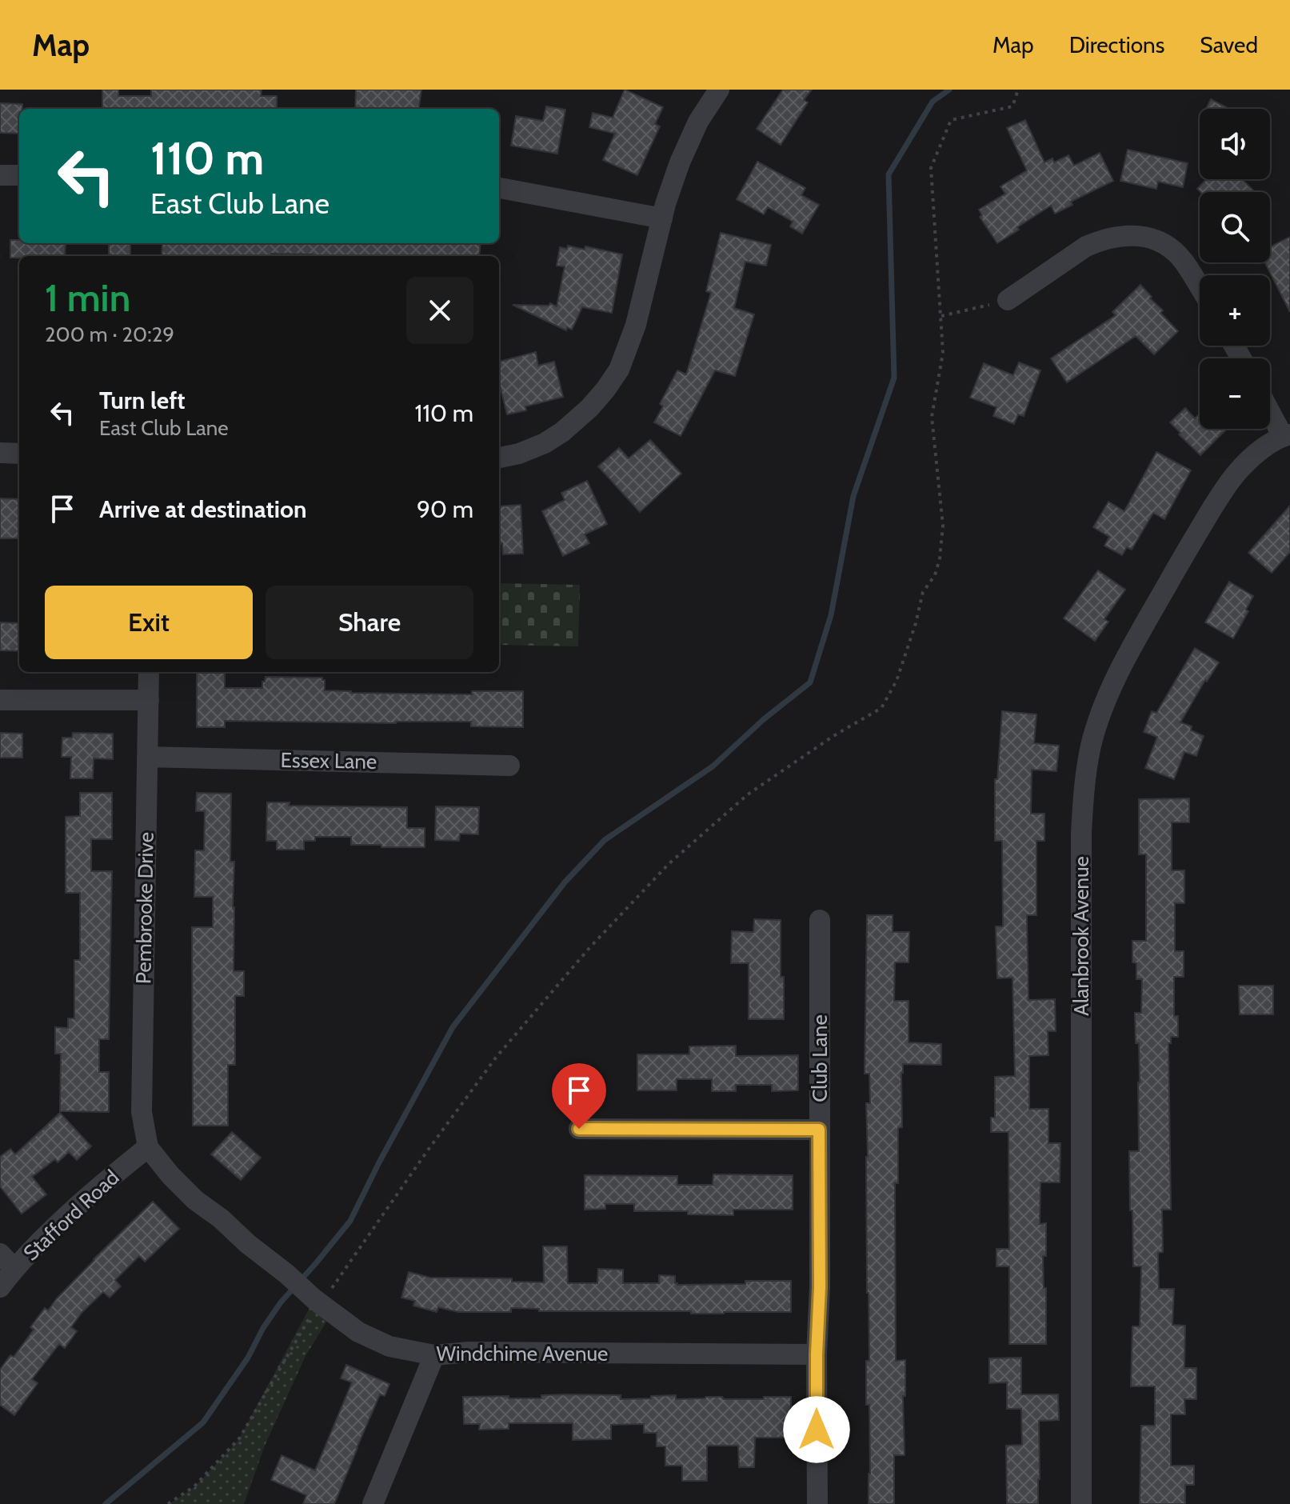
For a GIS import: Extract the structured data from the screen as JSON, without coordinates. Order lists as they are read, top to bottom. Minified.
{"streets":{"street":["Essex Lane","Pembrooke Drive","Alanbrook Avenue","Club Lane","Stafford Road","Windchime Avenue"]},"crossings":[["Essex Lane","Pembrooke Drive"],["Pembrooke Drive","Stafford Road"],["Pembrooke Drive","Windchime Avenue"],["Club Lane","Windchime Avenue"],["Stafford Road","Windchime Avenue"]],"page":{"header":"Map","nav":["Map","Directions","Saved"],"map_buttons":["+","−"],"turn":["110 m","East Club Lane"],"heading":["1 min","200 m · 20:29"],"list":[{"name":"Turn left","note":"East Club Lane","value":"110 m"},{"name":"Arrive at destination","value":"90 m"}],"buttons":["Exit","Share"]}}
